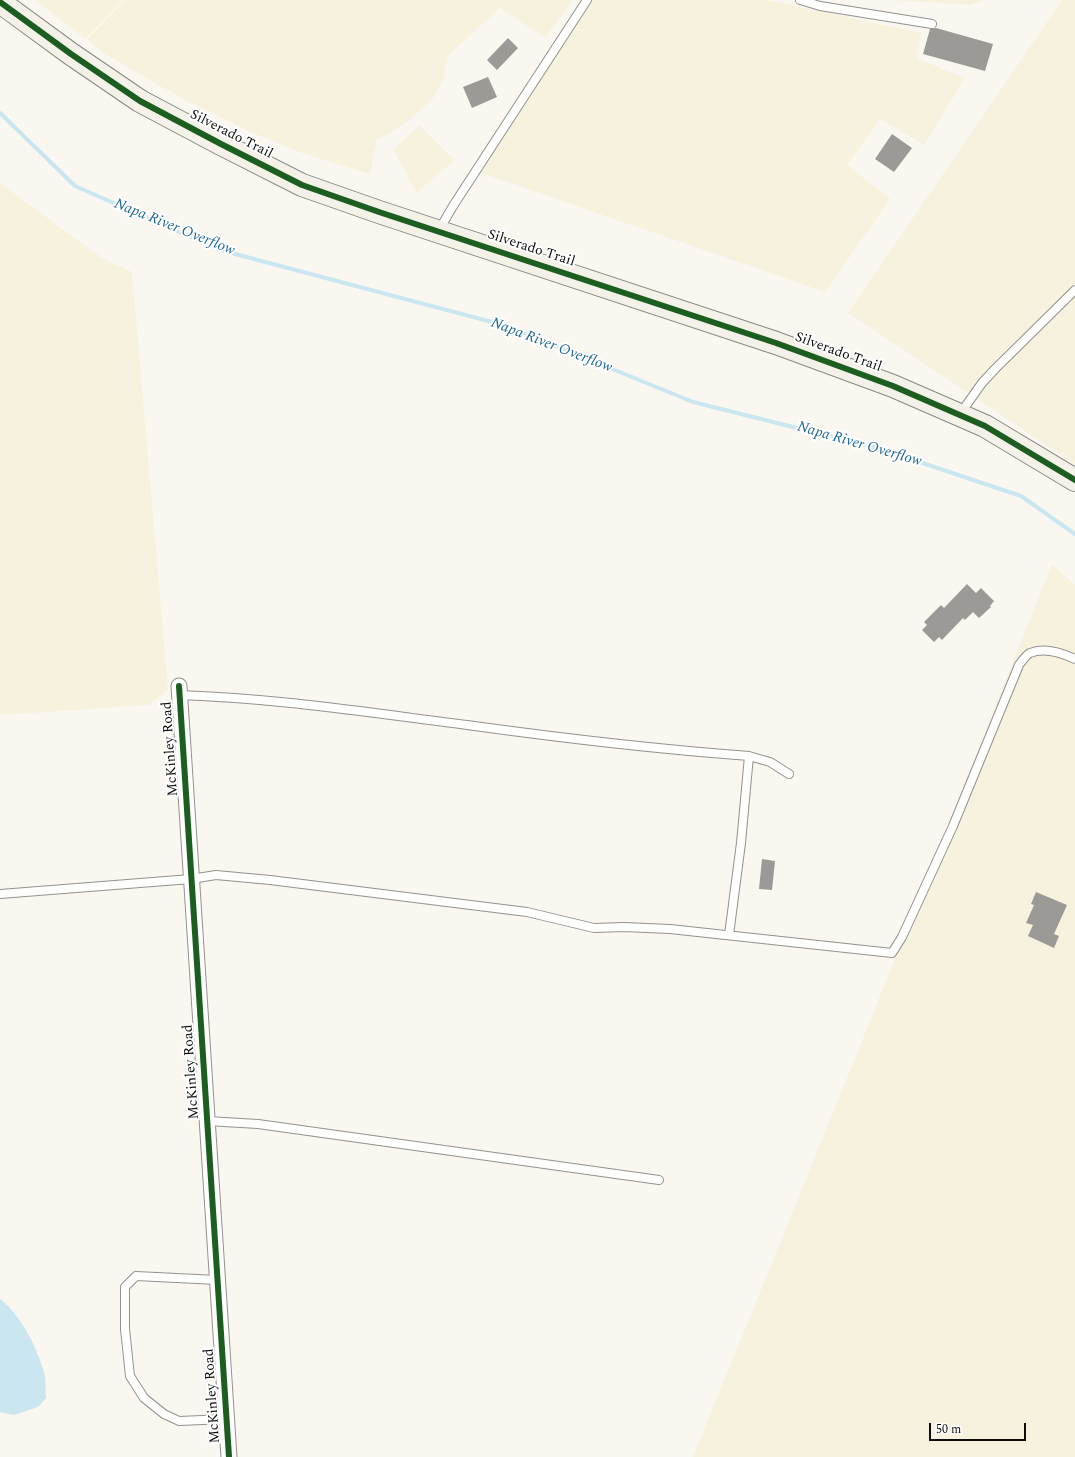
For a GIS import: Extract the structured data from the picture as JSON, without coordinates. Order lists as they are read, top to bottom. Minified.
{"streets":{"main road":["Silverado Trail"],"street":["McKinley Road"]},"water":["Napa River Overflow"],"scale_bar":"50 m"}
